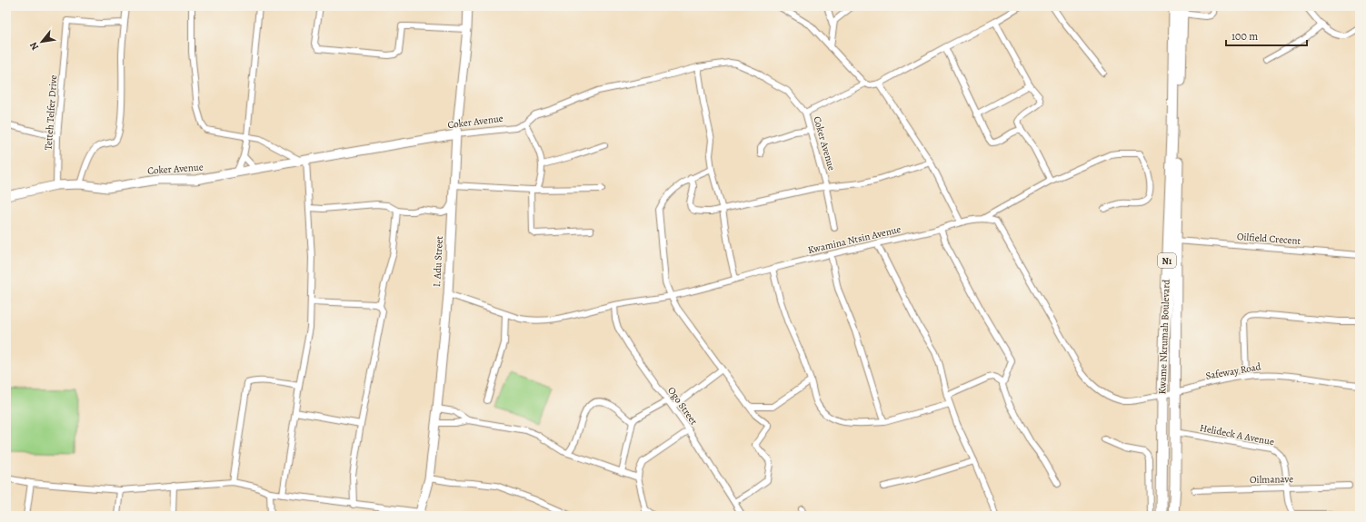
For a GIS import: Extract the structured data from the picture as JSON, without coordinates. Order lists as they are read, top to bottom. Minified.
{"streets":{"highway":["N1","Kwame Nkrumah Boulevard"],"street":["Tetteh Telfer Drive","Coker Avenue","Oilfield Crecent","Kwamina Ntsin Avenue","I. Adu Street","Safeway Road","Ogo Street","Helideck A Avenue","Oilmanave"]},"crossings":[["Tetteh Telfer Drive","Coker Avenue"],["Coker Avenue","I. Adu Street"],["Oilfield Crecent","Kwame Nkrumah Boulevard"],["Kwamina Ntsin Avenue","I. Adu Street"],["Kwamina Ntsin Avenue","Kwame Nkrumah Boulevard"],["Kwamina Ntsin Avenue","Safeway Road"],["Kwamina Ntsin Avenue","Ogo Street"],["Kwame Nkrumah Boulevard","Safeway Road"],["Kwame Nkrumah Boulevard","Helideck A Avenue"],["Helideck A Avenue","Oilmanave"]],"scale_bar":"100 m","north":"bottom left"}
